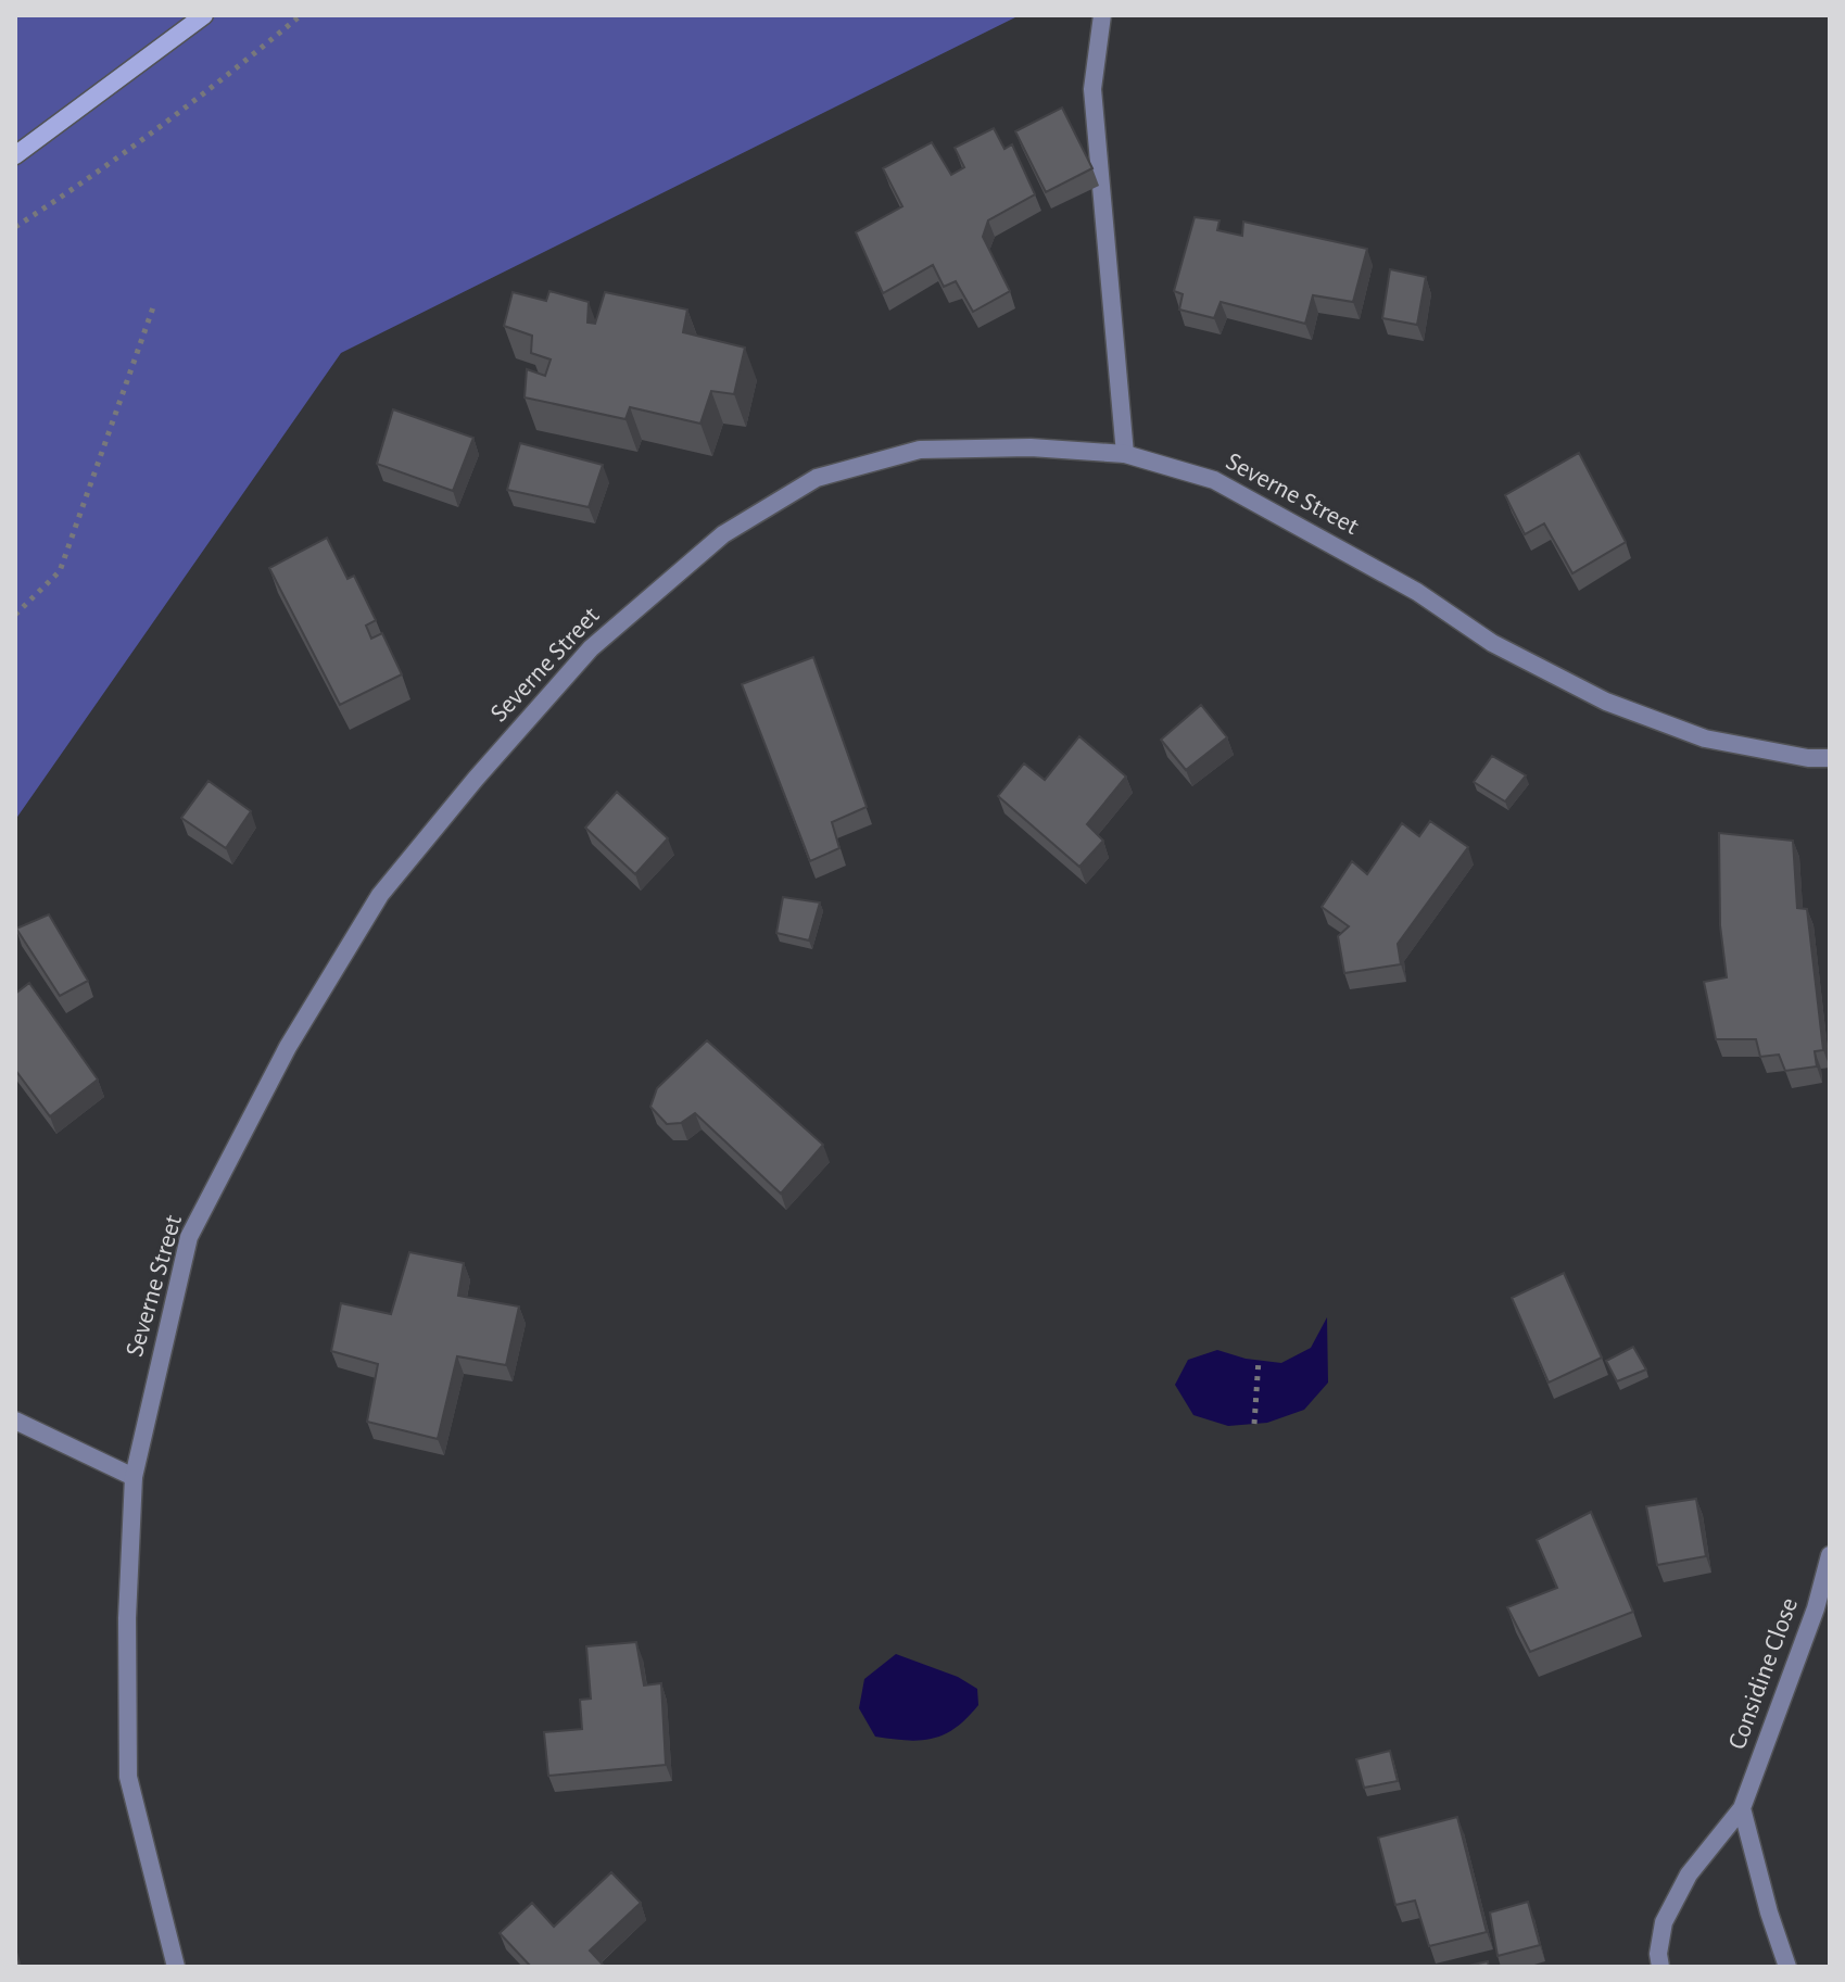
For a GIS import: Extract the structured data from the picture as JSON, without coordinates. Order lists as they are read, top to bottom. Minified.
{"streets":{"street":["Severne Street","Considine Close"]}}
